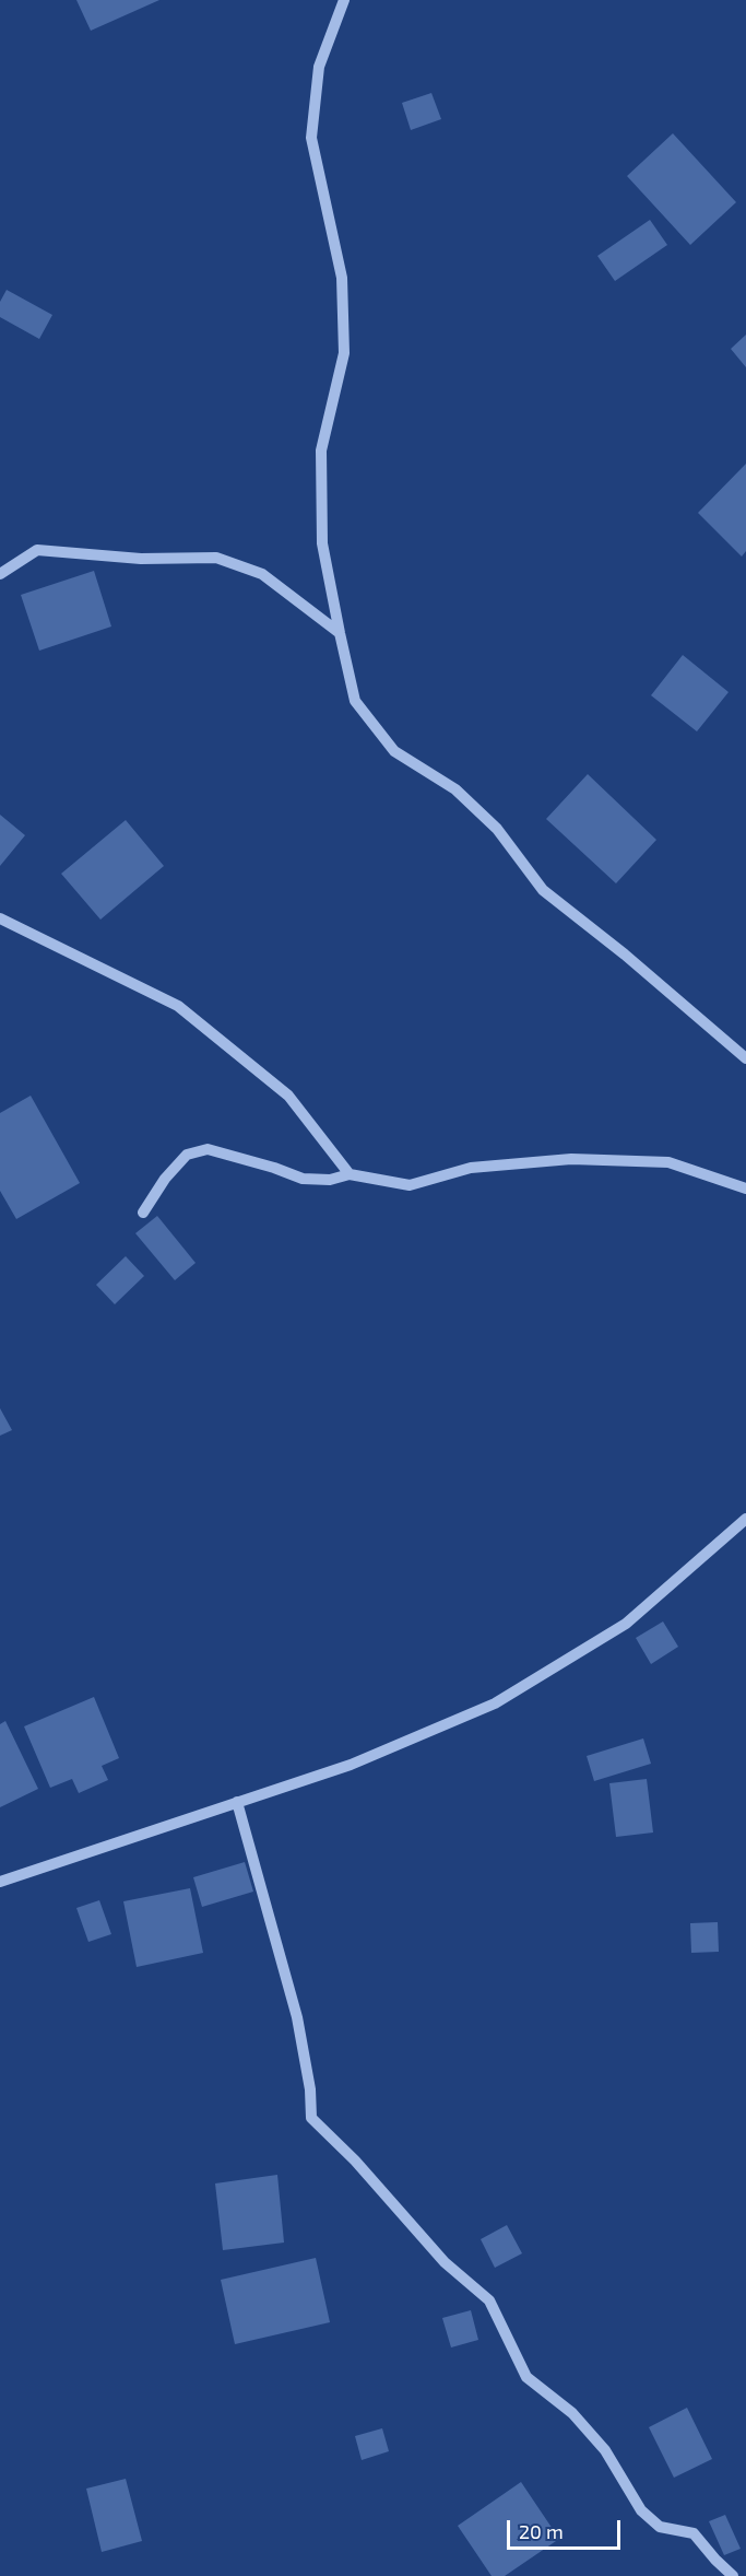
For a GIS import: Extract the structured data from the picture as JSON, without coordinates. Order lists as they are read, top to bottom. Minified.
{"scale_bar":"20 m"}
